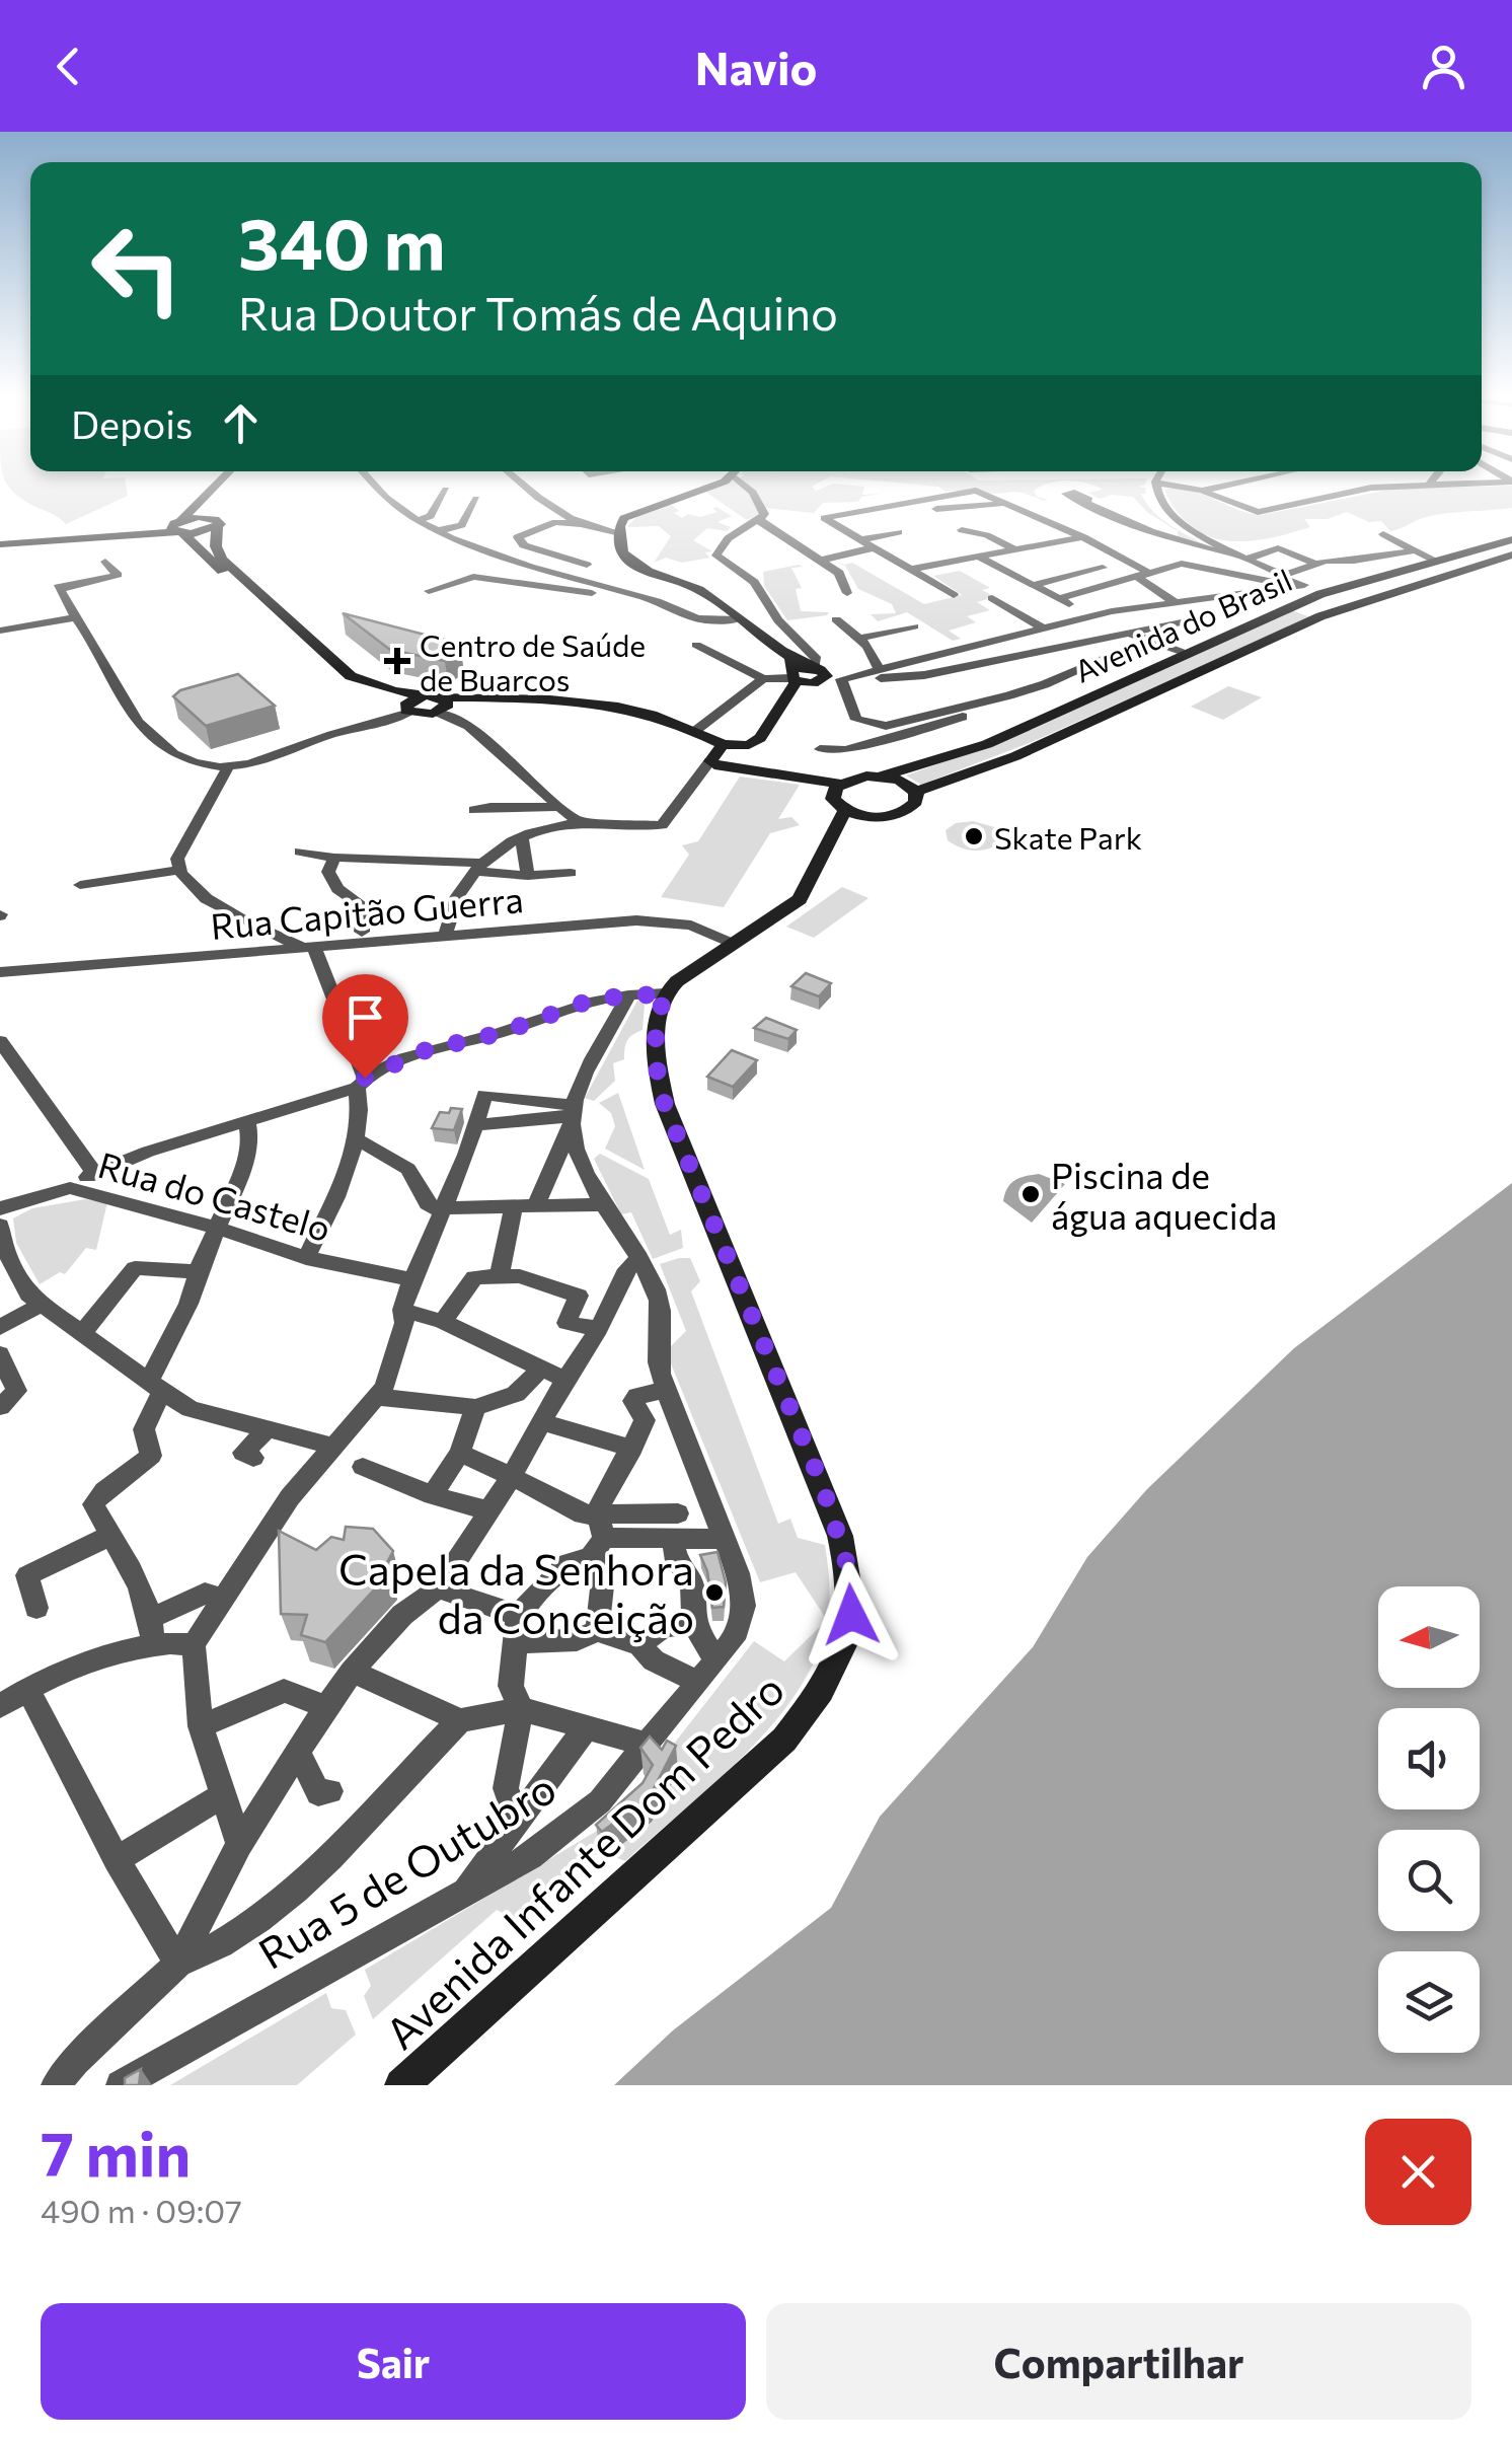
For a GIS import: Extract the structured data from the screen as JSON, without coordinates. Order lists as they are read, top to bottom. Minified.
{"streets":{"main road":["Avenida do Brasil","Avenida Infante Dom Pedro"],"street":["Rua Capitão Guerra","Rua do Castelo","Rua 5 de Outubro"]},"places":{"health":["Centro de Saúde de Buarcos"],"other":["Skate Park","Piscina de água aquecida","Capela da Senhora da Conceição"]},"north":"left","page":{"header":"Navio","turn":["340 m","Rua Doutor Tomás de Aquino"],"then":"Depois","heading":["7 min","490 m · 09:07"],"buttons":["Sair","Compartilhar"]}}
